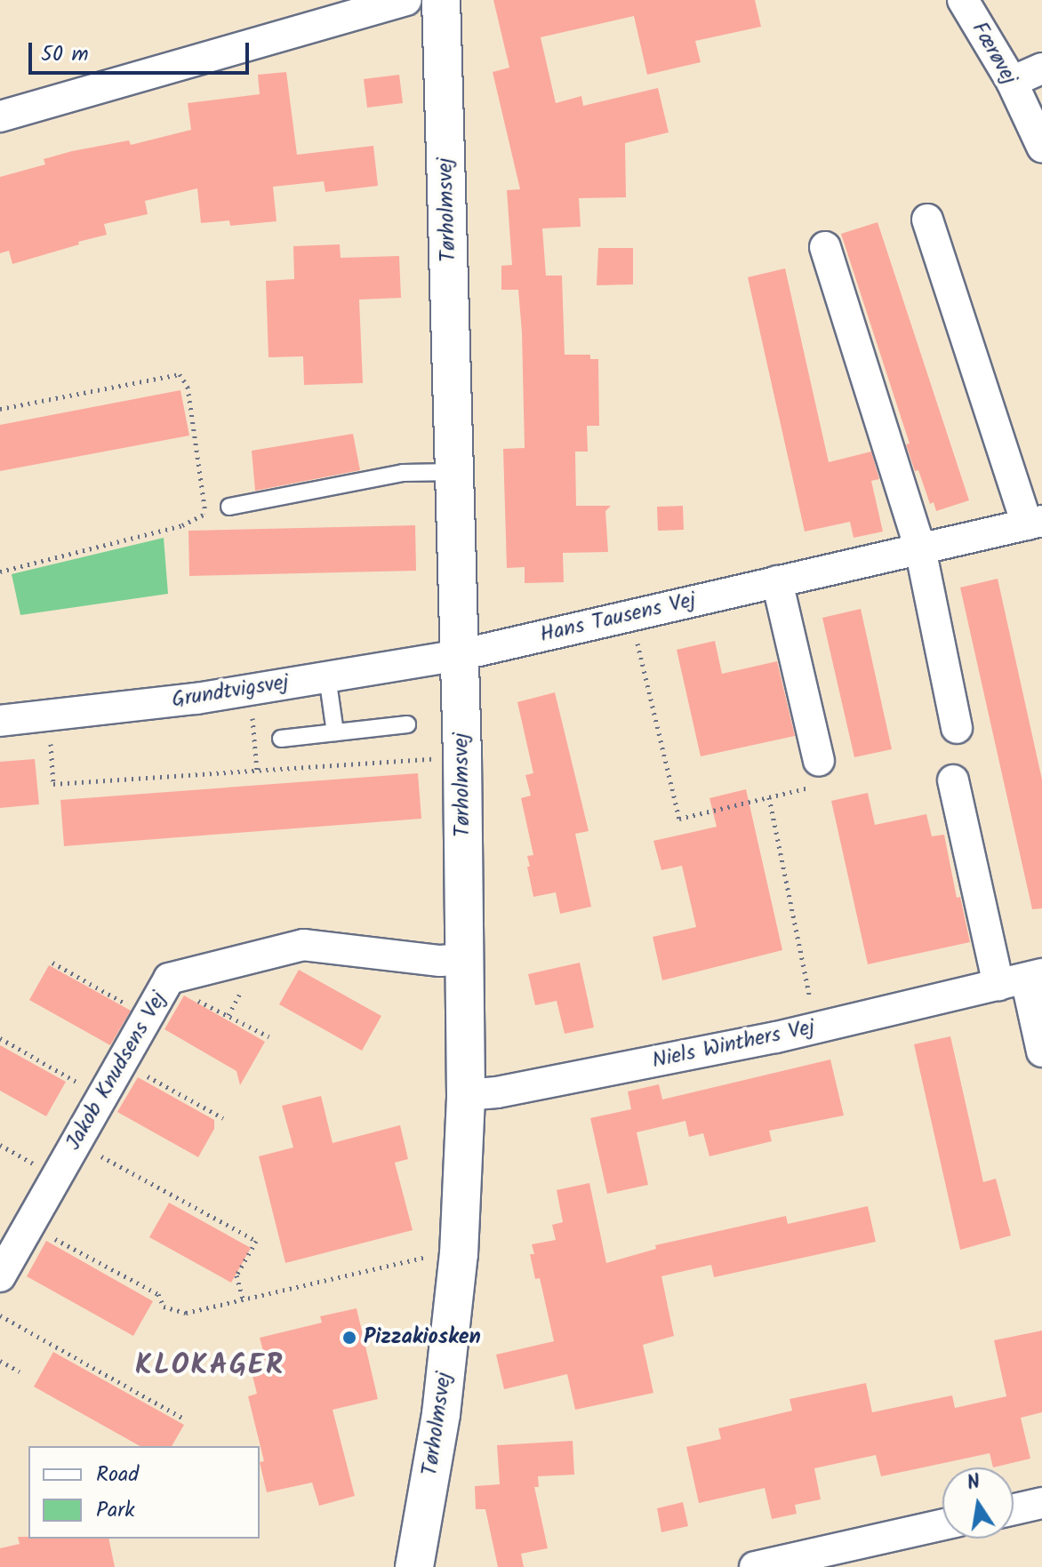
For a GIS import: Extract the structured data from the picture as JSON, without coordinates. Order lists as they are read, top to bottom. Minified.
{"streets":{"street":["Færøvej","Tørholmsvej","Hans Tausens Vej","Grundtvigsvej","Niels Winthers Vej","Jakob Knudsens Vej"]},"crossings":[["Tørholmsvej","Hans Tausens Vej"],["Tørholmsvej","Grundtvigsvej"],["Tørholmsvej","Niels Winthers Vej"],["Tørholmsvej","Jakob Knudsens Vej"],["Hans Tausens Vej","Grundtvigsvej"]],"districts":["KLOKAGER"],"places":["Pizzakiosken"],"legend":["Road","Park"],"scale_bar":"50 m","north":"top"}
